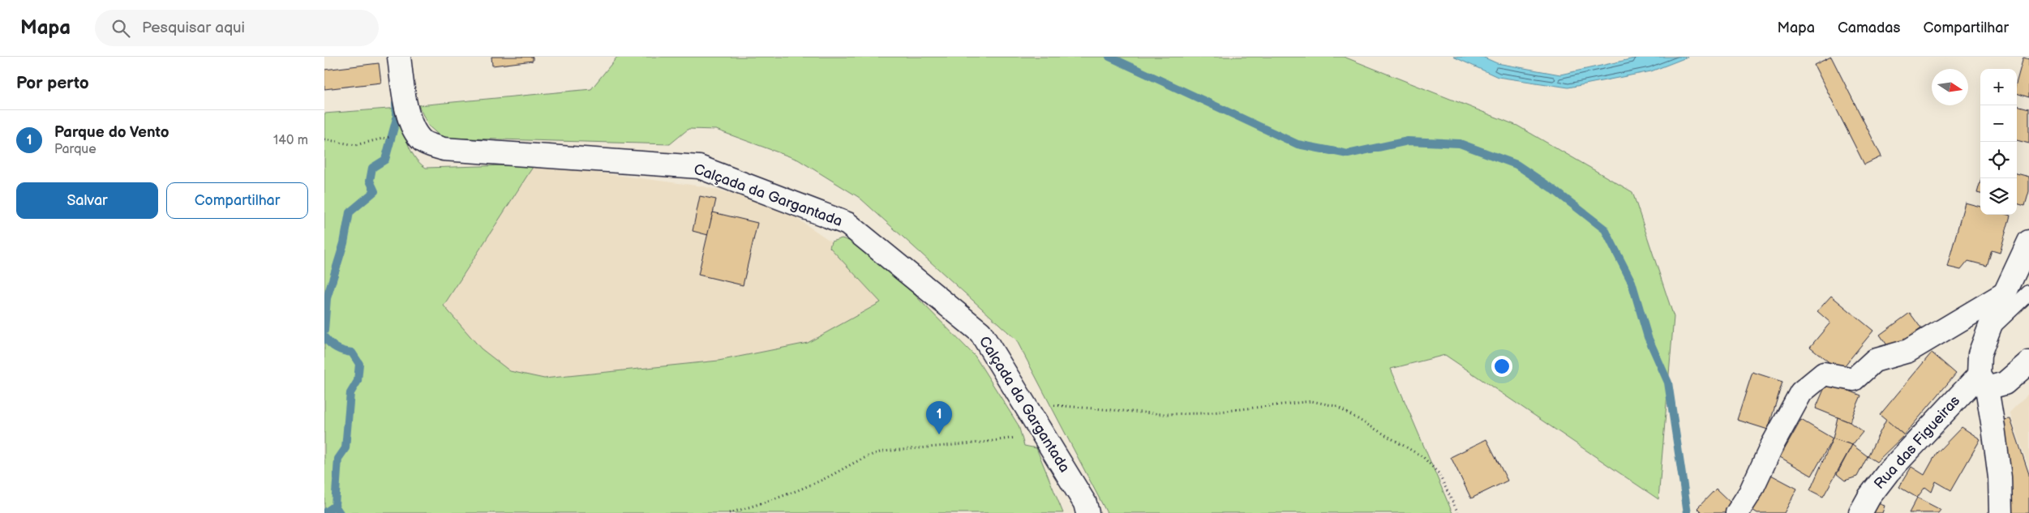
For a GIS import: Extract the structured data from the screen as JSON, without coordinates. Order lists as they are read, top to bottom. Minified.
{"streets":{"street":["Calçada da Gargantada","Rua das Figueiras"]},"north":"right","page":{"header":"Mapa","search":"Pesquisar aqui","nav":["Mapa","Camadas","Compartilhar"],"heading":"Por perto","map_buttons":["+","−"],"list":[{"mark":"1","name":"Parque do Vento","note":"Parque","value":"140 m"}],"buttons":["Salvar","Compartilhar"],"pins":"1"}}
